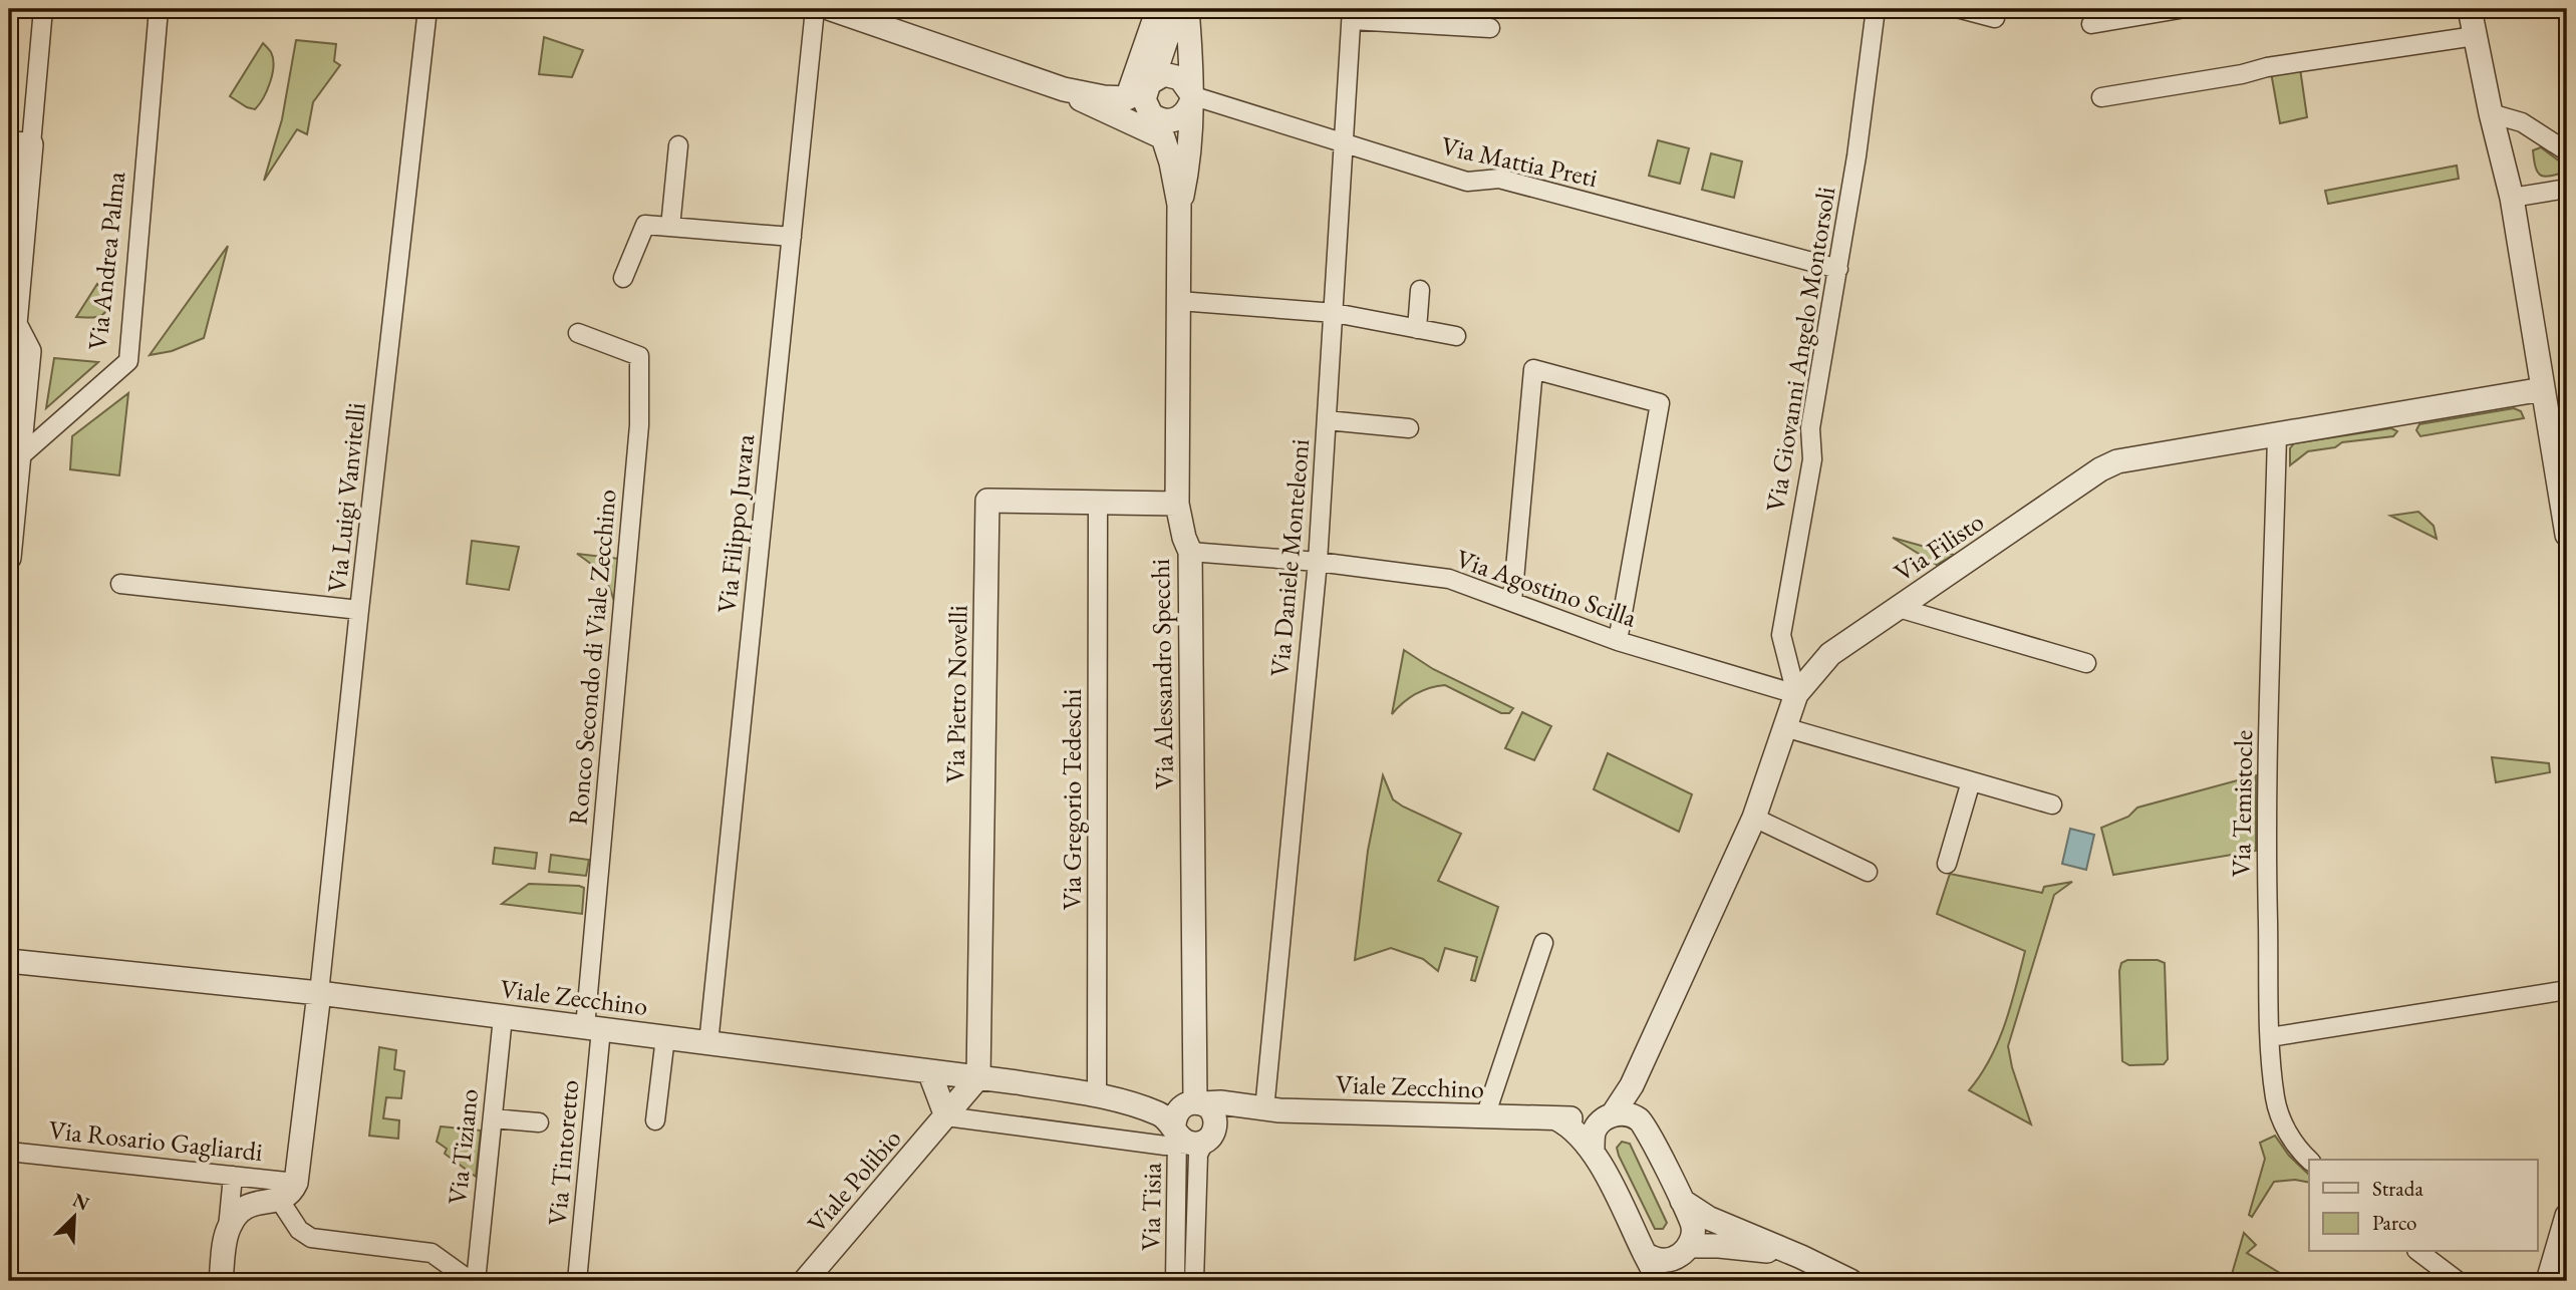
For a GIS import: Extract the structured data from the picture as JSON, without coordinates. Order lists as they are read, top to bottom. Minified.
{"streets":{"street":["Via Mattia Preti","Via Andrea Palma","Via Giovanni Angelo Montorsoli","Via Luigi Vanvitelli","Via Filippo Juvara","Via Filisto","Via Daniele Monteleoni","Via Agostino Scilla","Ronco Secondo di Viale Zecchino","Via Alessandro Specchi","Via Pietro Novelli","Via Gregorio Tedeschi","Via Temistocle","Viale Zecchino","Via Rosario Gagliardi","Via Tiziano","Via Tintoretto","Viale Polibio","Via Tisia"]},"crossings":[["Via Mattia Preti","Via Giovanni Angelo Montorsoli"],["Via Mattia Preti","Via Daniele Monteleoni"],["Via Giovanni Angelo Montorsoli","Via Filisto"],["Via Giovanni Angelo Montorsoli","Via Agostino Scilla"],["Via Luigi Vanvitelli","Viale Zecchino"],["Via Filippo Juvara","Viale Zecchino"],["Via Filisto","Via Agostino Scilla"],["Via Filisto","Via Temistocle"],["Via Filisto","Viale Zecchino"],["Via Daniele Monteleoni","Via Agostino Scilla"],["Via Daniele Monteleoni","Viale Zecchino"],["Via Agostino Scilla","Via Alessandro Specchi"],["Ronco Secondo di Viale Zecchino","Viale Zecchino"],["Ronco Secondo di Viale Zecchino","Via Tintoretto"],["Via Alessandro Specchi","Via Pietro Novelli"],["Via Pietro Novelli","Via Gregorio Tedeschi"],["Via Pietro Novelli","Viale Zecchino"],["Via Pietro Novelli","Viale Polibio"],["Via Gregorio Tedeschi","Viale Zecchino"],["Viale Zecchino","Via Tiziano"],["Viale Zecchino","Via Tintoretto"],["Viale Zecchino","Viale Polibio"]],"legend":["Strada","Parco"],"north":"top right"}
